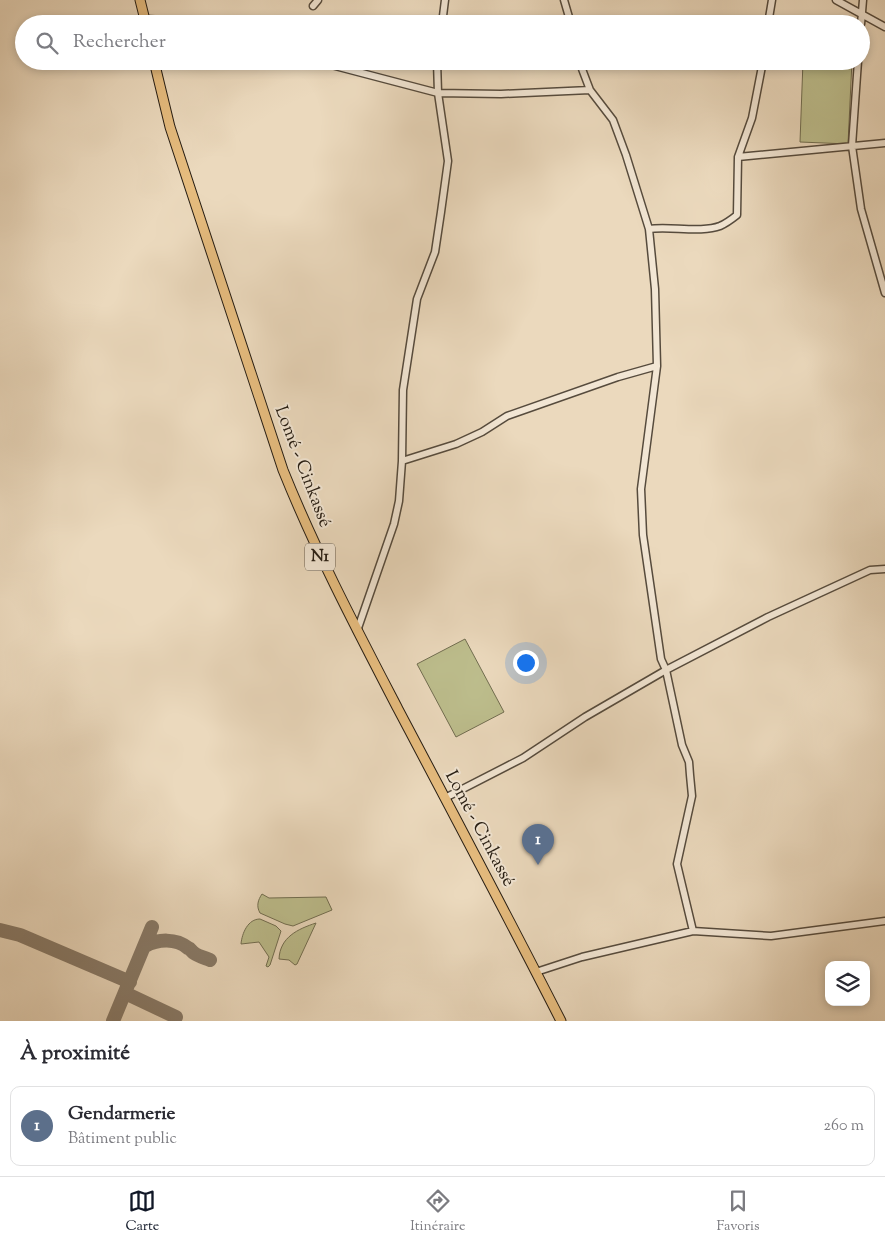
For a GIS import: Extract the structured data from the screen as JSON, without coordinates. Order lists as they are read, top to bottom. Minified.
{"streets":{"highway":["Lomé - Cinkassé","N1"]},"page":{"search":"Rechercher","pins":"1","heading":"À proximité","list":[{"mark":"1","name":"Gendarmerie","note":"Bâtiment public","value":"260 m"}],"nav":["Carte","Itinéraire","Favoris"]}}
